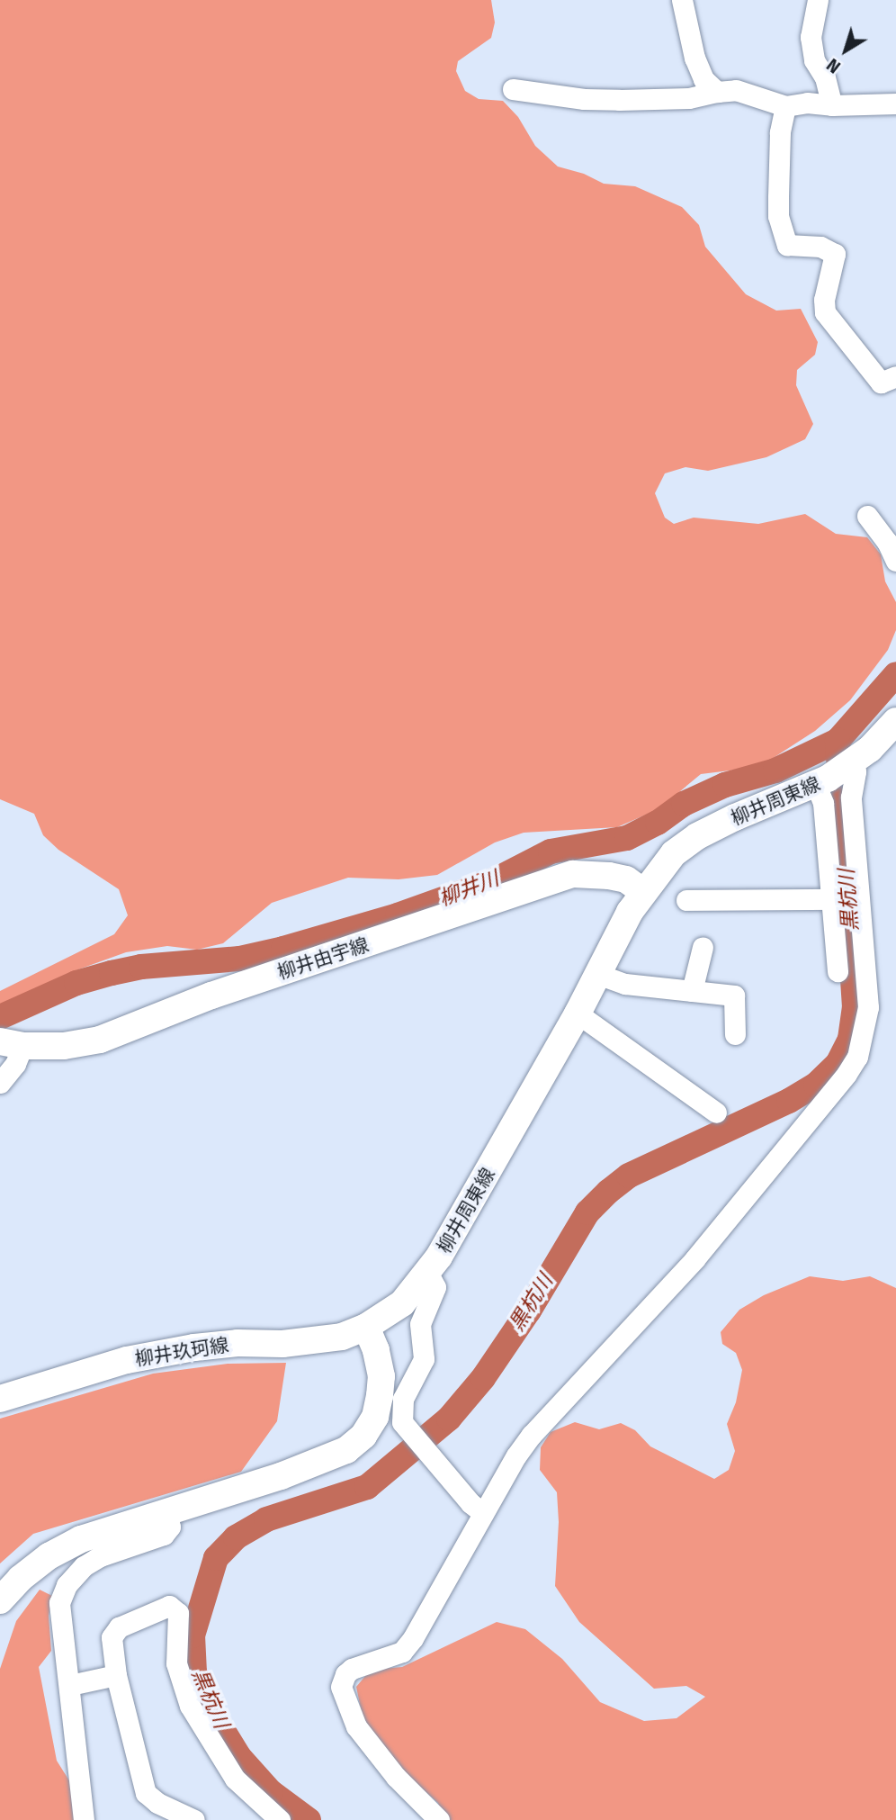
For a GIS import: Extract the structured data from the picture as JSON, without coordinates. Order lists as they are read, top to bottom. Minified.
{"streets":{"main road":["柳井周東線","柳井由宇線","柳井玖珂線"]},"crossings":[["柳井周東線","柳井由宇線"],["柳井周東線","柳井玖珂線"]],"water":["柳井川","黒杭川"],"north":"bottom left"}
